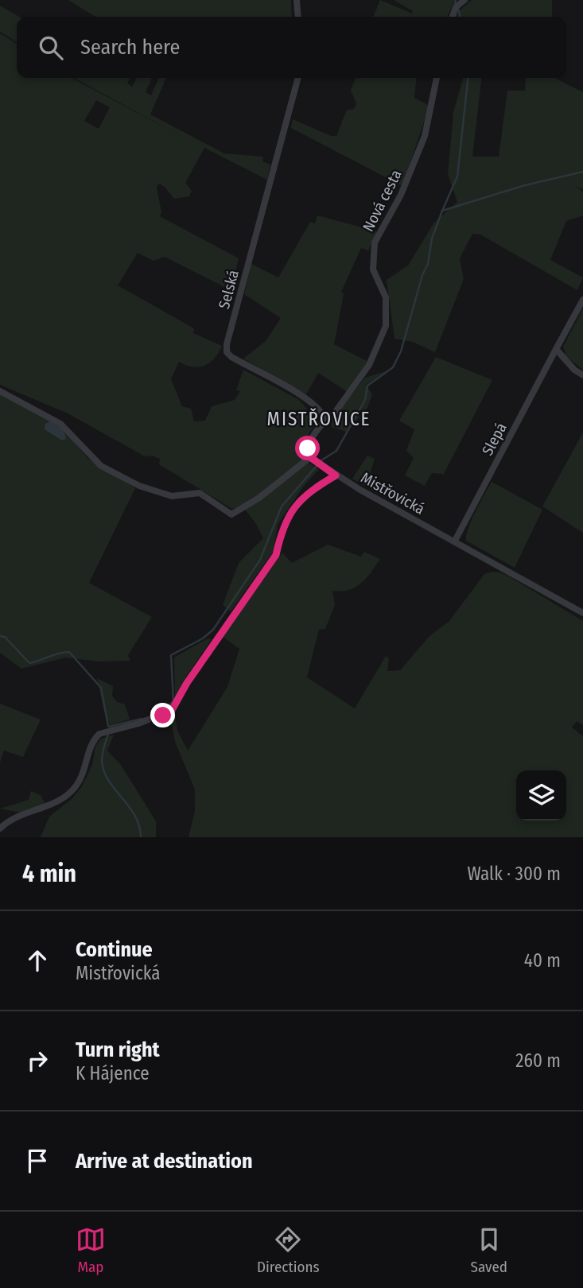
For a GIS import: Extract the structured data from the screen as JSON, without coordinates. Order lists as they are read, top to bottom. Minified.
{"streets":{"street":["Nová cesta","Selská","Slepá","Mistřovická"]},"crossings":[["Nová cesta","Selská"],["Slepá","Mistřovická"]],"districts":["MISTŘOVICE"],"page":{"search":"Search here","heading":["4 min","Walk · 300 m"],"list":[["Continue","Mistřovická","40 m"],["Turn right","K Hájence","260 m"],"Arrive at destination"],"nav":["Map","Directions","Saved"]}}
